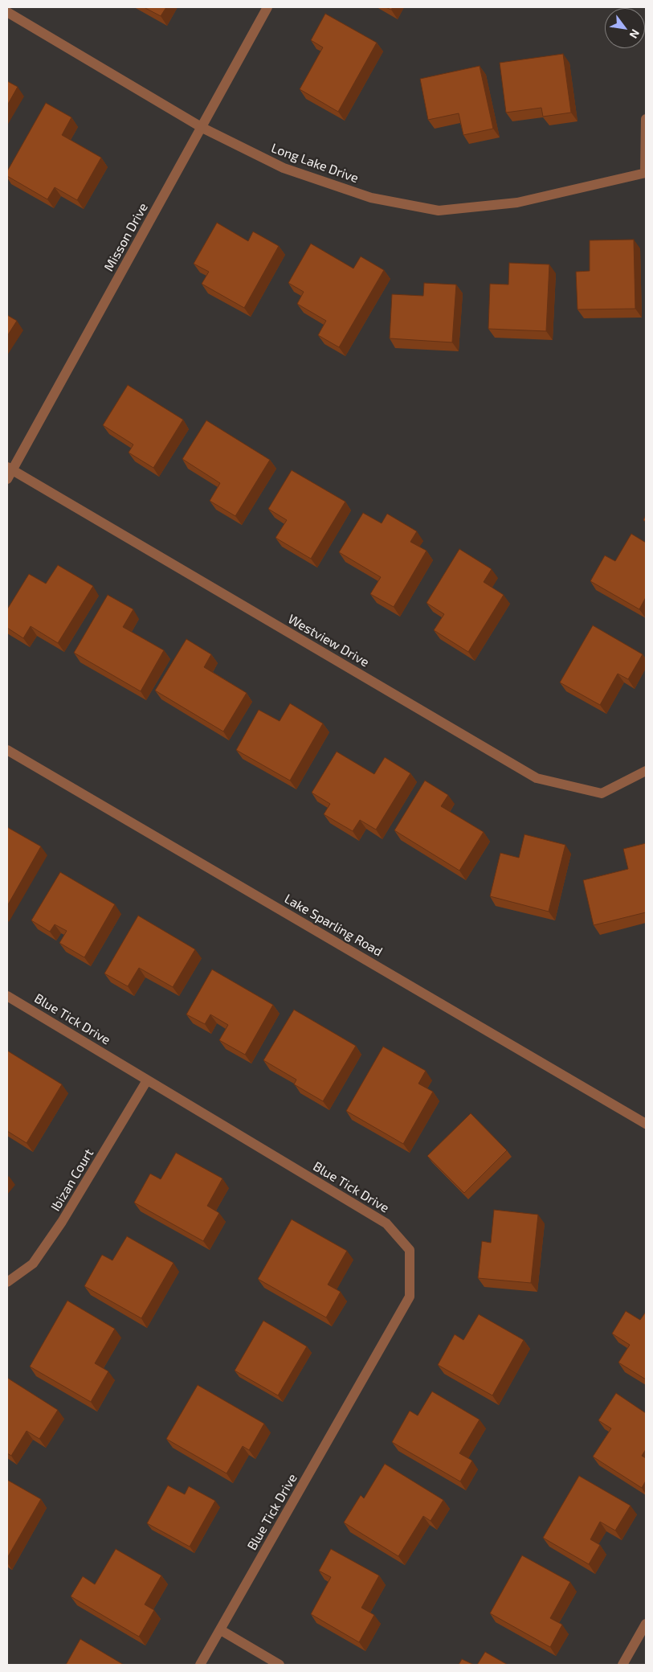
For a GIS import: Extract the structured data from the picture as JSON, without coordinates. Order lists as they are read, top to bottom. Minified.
{"streets":{"street":["Long Lake Drive","Misson Drive","Westview Drive","Lake Sparling Road","Blue Tick Drive","Ibizan Court"]},"crossings":[["Long Lake Drive","Misson Drive"],["Misson Drive","Westview Drive"],["Blue Tick Drive","Ibizan Court"]],"north":"bottom right"}
